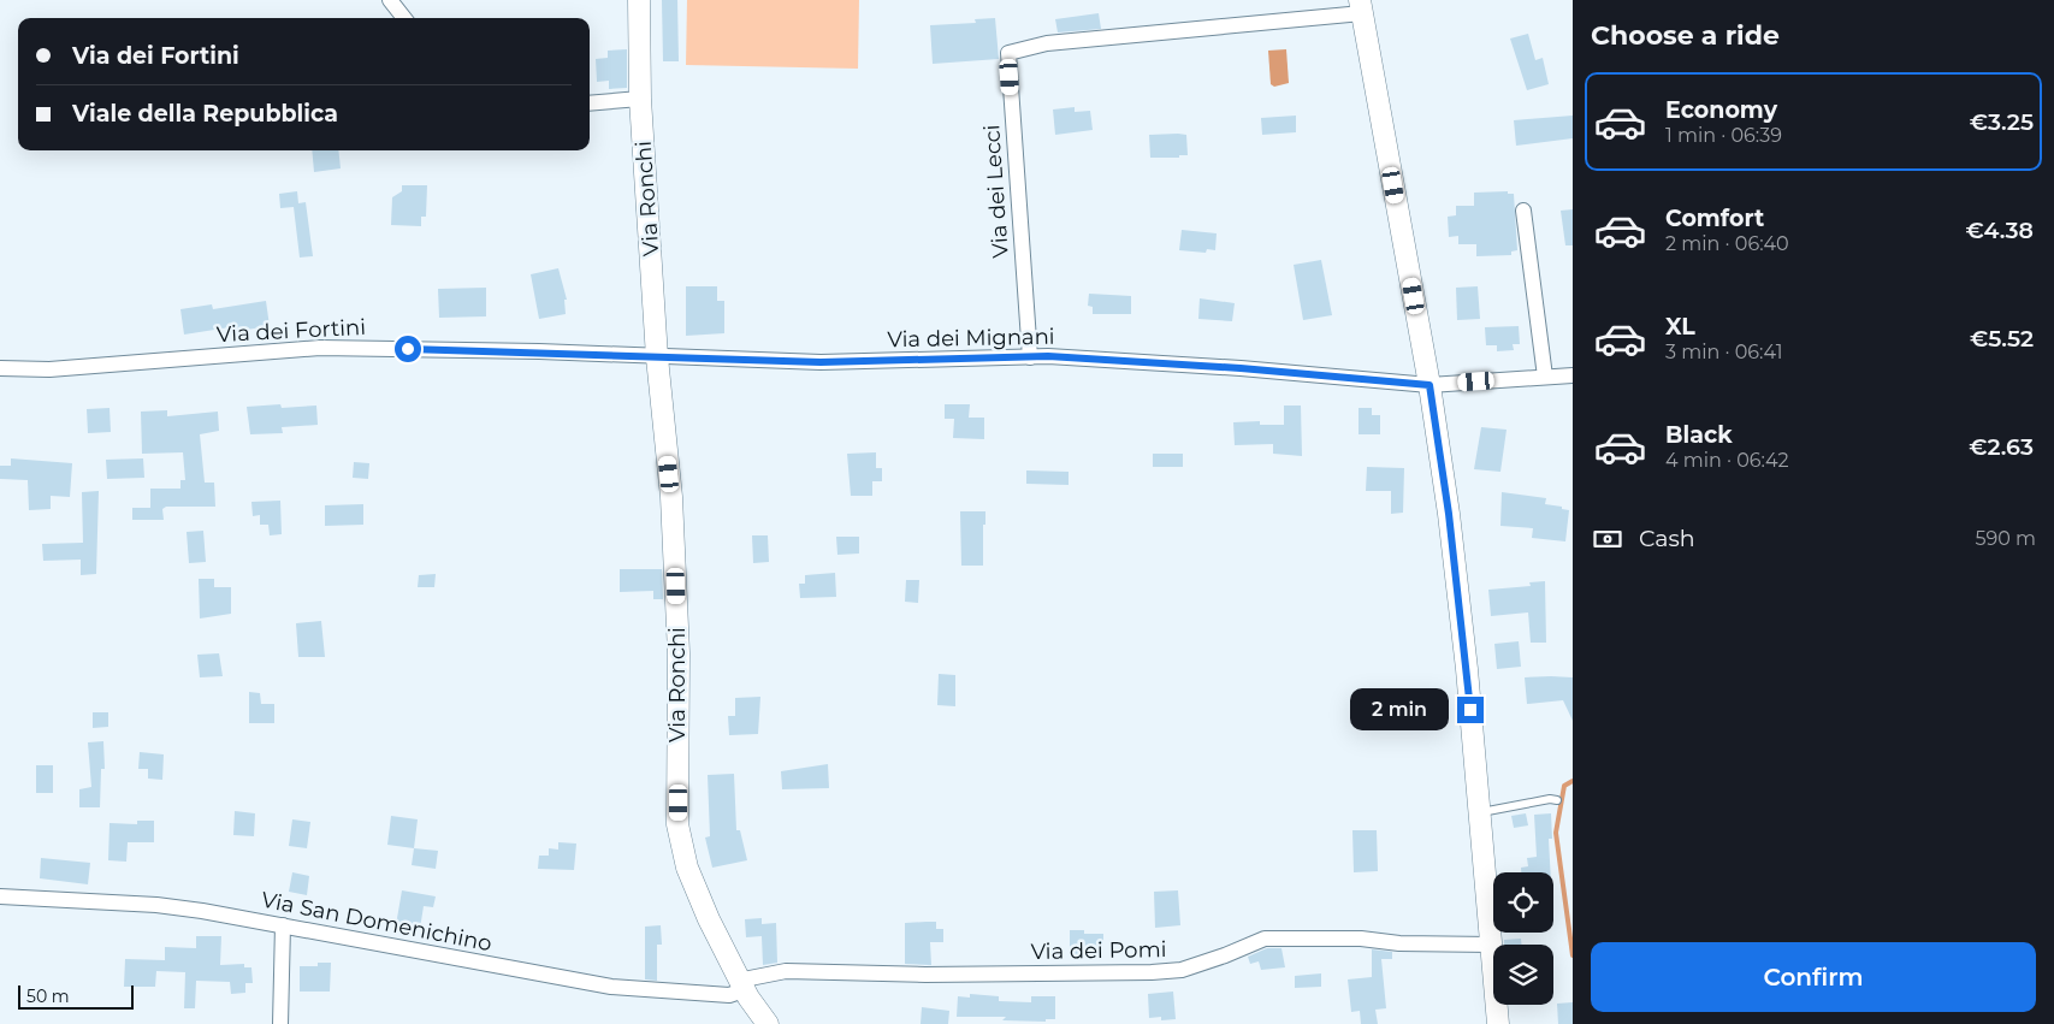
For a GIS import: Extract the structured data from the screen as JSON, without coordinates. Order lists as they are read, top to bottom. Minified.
{"streets":{"street":["Via dei Lecci","Via Ronchi","Via dei Fortini","Via dei Mignani","Via San Domenichino","Via dei Pomi"]},"crossings":[["Via dei Lecci","Via dei Mignani"],["Via Ronchi","Via dei Fortini"],["Via Ronchi","Via dei Mignani"],["Via Ronchi","Via San Domenichino"],["Via Ronchi","Via dei Pomi"],["Via dei Fortini","Via dei Mignani"],["Via San Domenichino","Via dei Pomi"]],"scale_bar":"50 m","page":{"heading":"Choose a ride","banner":["Via dei Fortini","Viale della Repubblica"],"list":[{"name":"Economy","note":"1 min · 06:39","value":"€3.25"},{"name":"Comfort","note":"2 min · 06:40","value":"€4.38"},{"name":"XL","note":"3 min · 06:41","value":"€5.52"},{"name":"Black","note":"4 min · 06:42","value":"€2.63"}],"pay":["Cash","590 m"],"bubble":"2 min","buttons":"Confirm","scale":"50 m"}}
